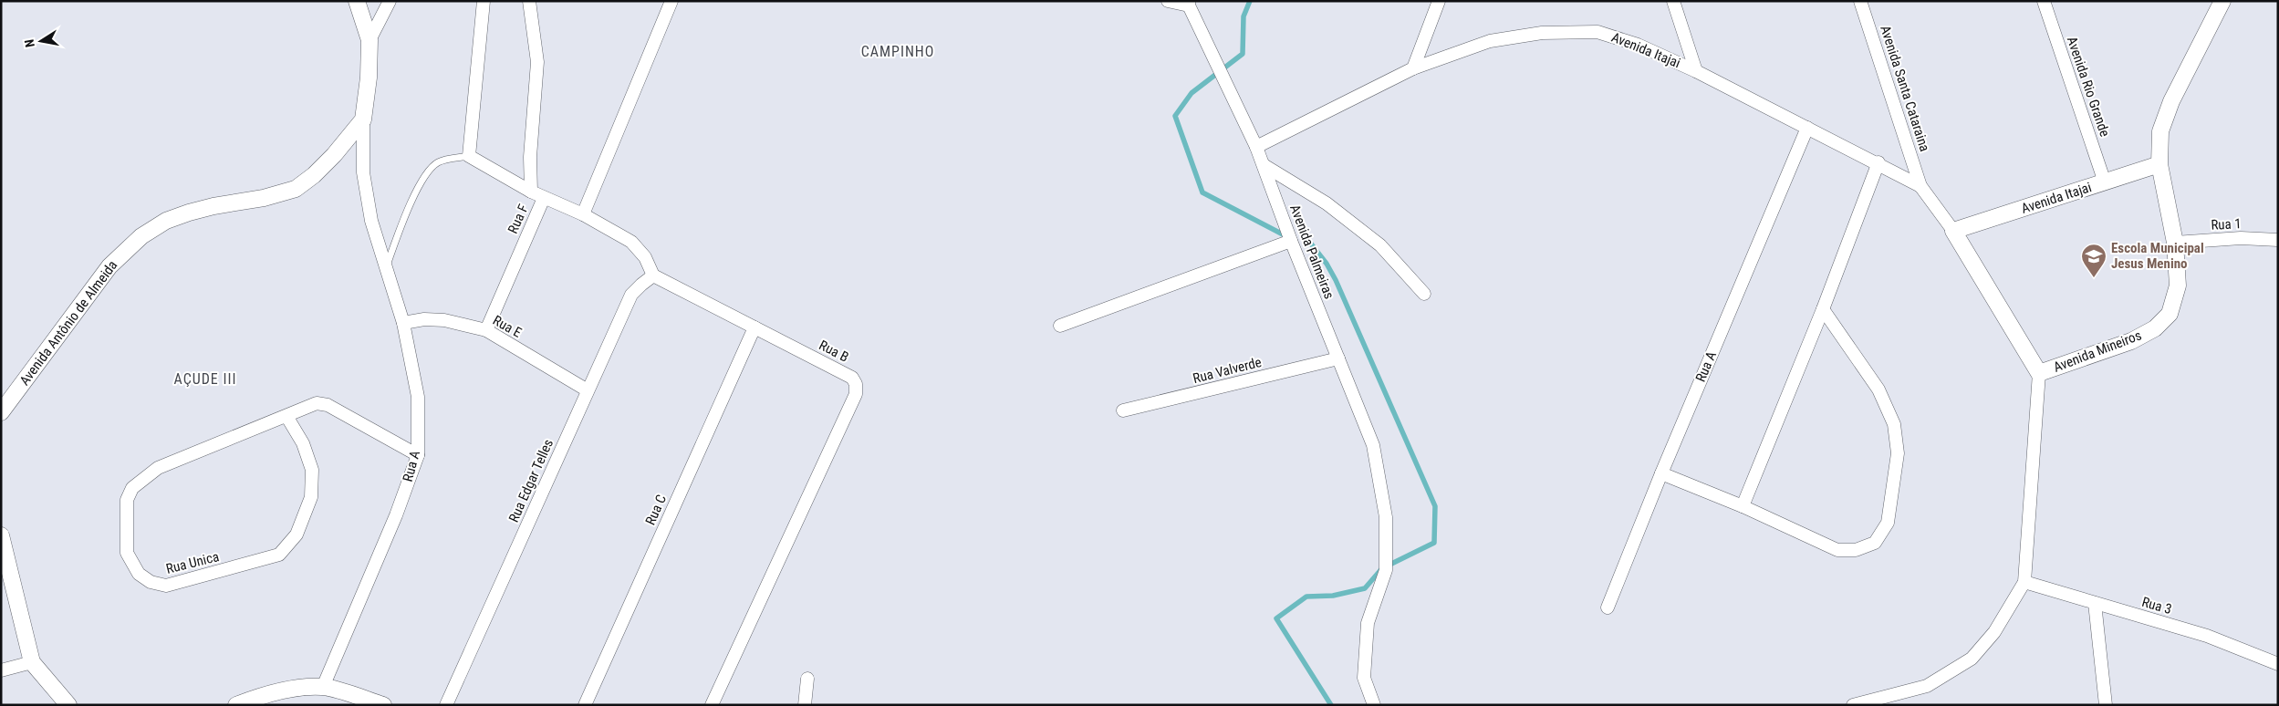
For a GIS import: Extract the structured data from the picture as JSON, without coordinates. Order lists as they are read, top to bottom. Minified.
{"streets":{"street":["Avenida Itajai","Avenida Rio Grande","Avenida Santa Cataraina","Rua F","Rua 1","Avenida Palmeiras","Avenida Antônio de Almeida","Rua E","Rua B","Avenida Mineiros","Rua A","Rua Valverde","Rua Edgar Telles","Rua C","Rua Unica","Rua 3"]},"crossings":[["Avenida Itajai","Avenida Rio Grande"],["Avenida Itajai","Avenida Santa Cataraina"],["Avenida Itajai","Avenida Palmeiras"],["Avenida Itajai","Avenida Mineiros"],["Avenida Itajai","Rua A"],["Rua F","Rua E"],["Rua 1","Avenida Mineiros"],["Avenida Palmeiras","Rua Valverde"],["Avenida Antônio de Almeida","Rua A"],["Rua E","Rua A"],["Rua E","Rua Edgar Telles"],["Rua B","Rua Edgar Telles"],["Rua B","Rua C"],["Avenida Mineiros","Rua 3"],["Rua A","Rua Unica"]],"districts":["CAMPINHO","AÇUDE III"],"places":{"school or university":["Escola Municipal Jesus Menino"]},"north":"left"}
